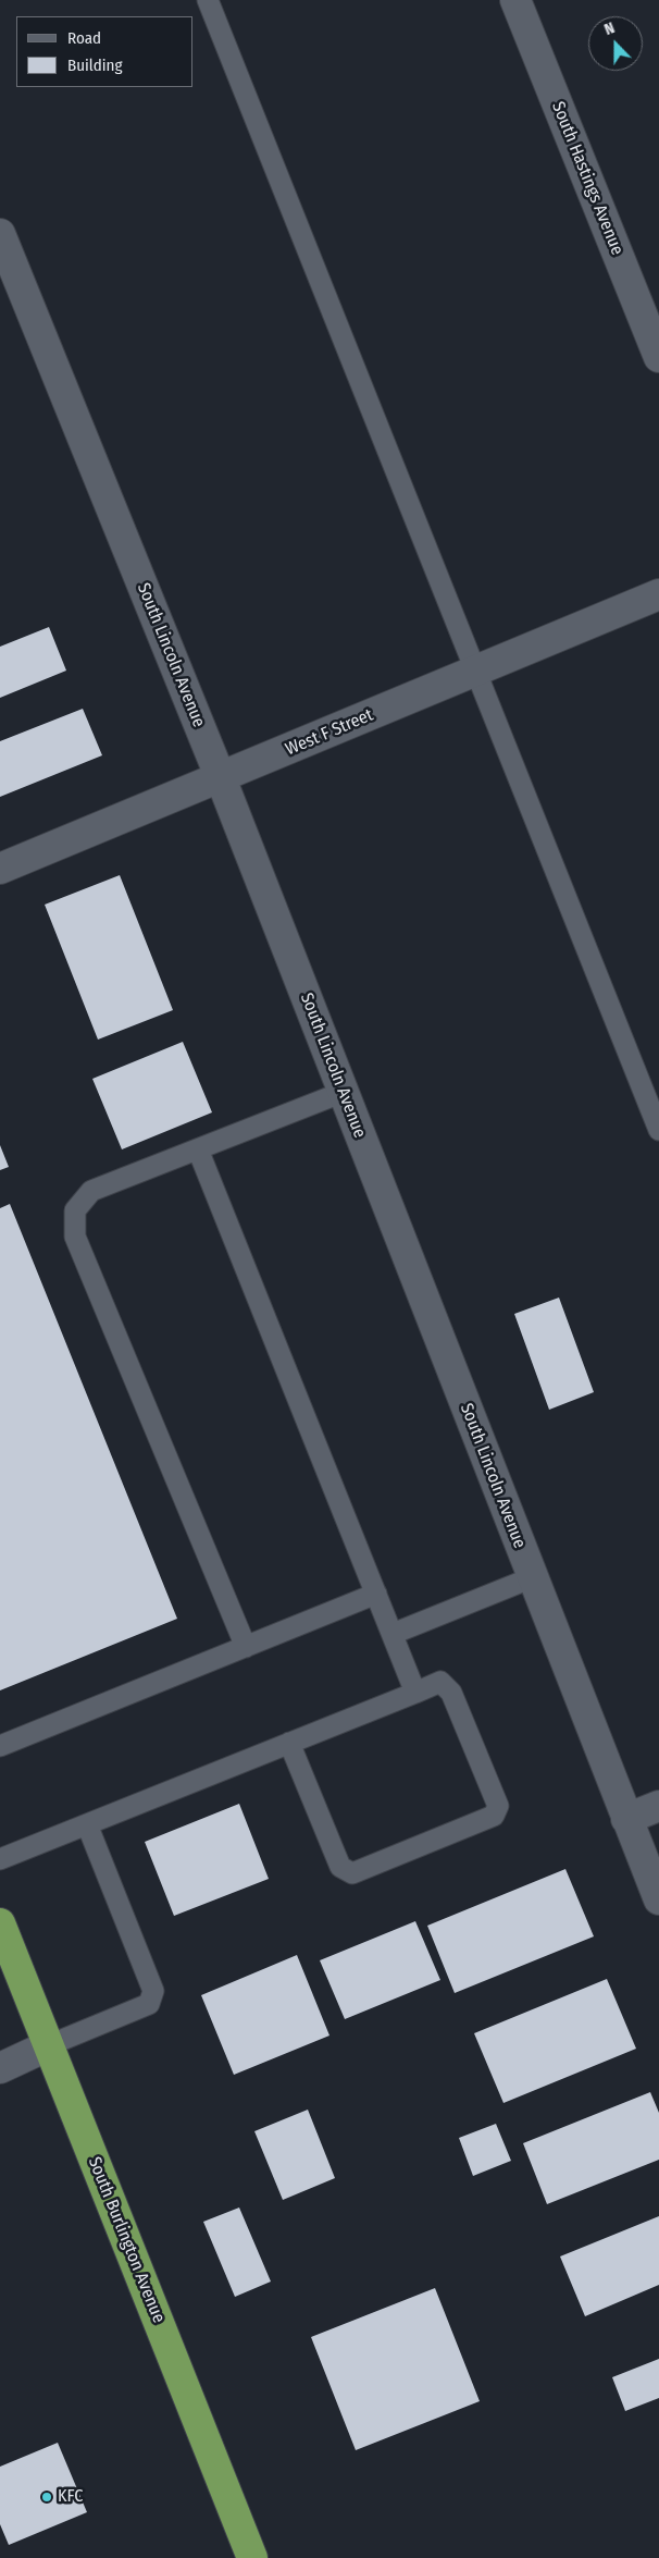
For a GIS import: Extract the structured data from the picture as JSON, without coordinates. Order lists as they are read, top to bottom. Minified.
{"streets":{"highway":["South Burlington Avenue"],"street":["South Hastings Avenue","South Lincoln Avenue","West F Street"]},"crossings":[["South Lincoln Avenue","West F Street"]],"places":["KFC"],"legend":["Road","Building"],"north":"top"}
